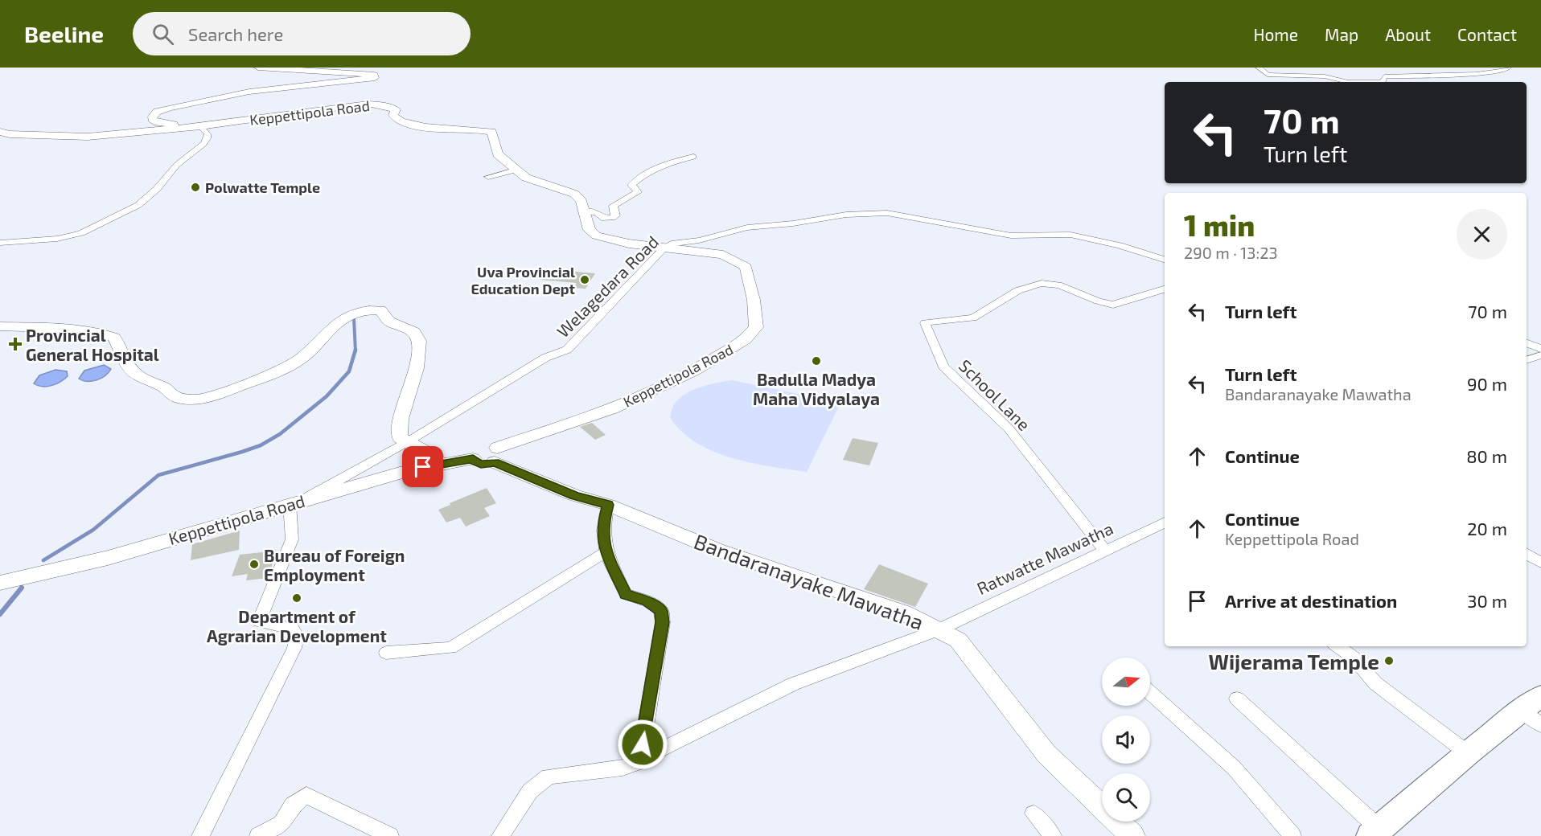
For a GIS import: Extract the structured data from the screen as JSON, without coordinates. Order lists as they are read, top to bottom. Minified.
{"streets":{"main road":["Keppettipola Road","Bandaranayake Mawatha"],"street":["Welagedara Road","School Lane","Ratwatte Mawatha"]},"crossings":[["Keppettipola Road","Welagedara Road"],["Keppettipola Road","Bandaranayake Mawatha"],["School Lane","Ratwatte Mawatha"],["Ratwatte Mawatha","Bandaranayake Mawatha"]],"places":{"other":["Polwatte Temple","Uva Provincial Education Dept","Badulla Madya Maha Vidyalaya","Bureau of Foreign Employment","Department of Agrarian Development","Wijerama Temple"],"health":["Provincial General Hospital"]},"north":"right","page":{"header":"Beeline","search":"Search here","nav":["Home","Map","About","Contact"],"turn":["70 m","Turn left"],"heading":["1 min","290 m · 13:23"],"list":[{"name":"Turn left","value":"70 m"},{"name":"Turn left","note":"Bandaranayake Mawatha","value":"90 m"},{"name":"Continue","value":"80 m"},{"name":"Continue","note":"Keppettipola Road","value":"20 m"},{"name":"Arrive at destination","value":"30 m"}]}}
